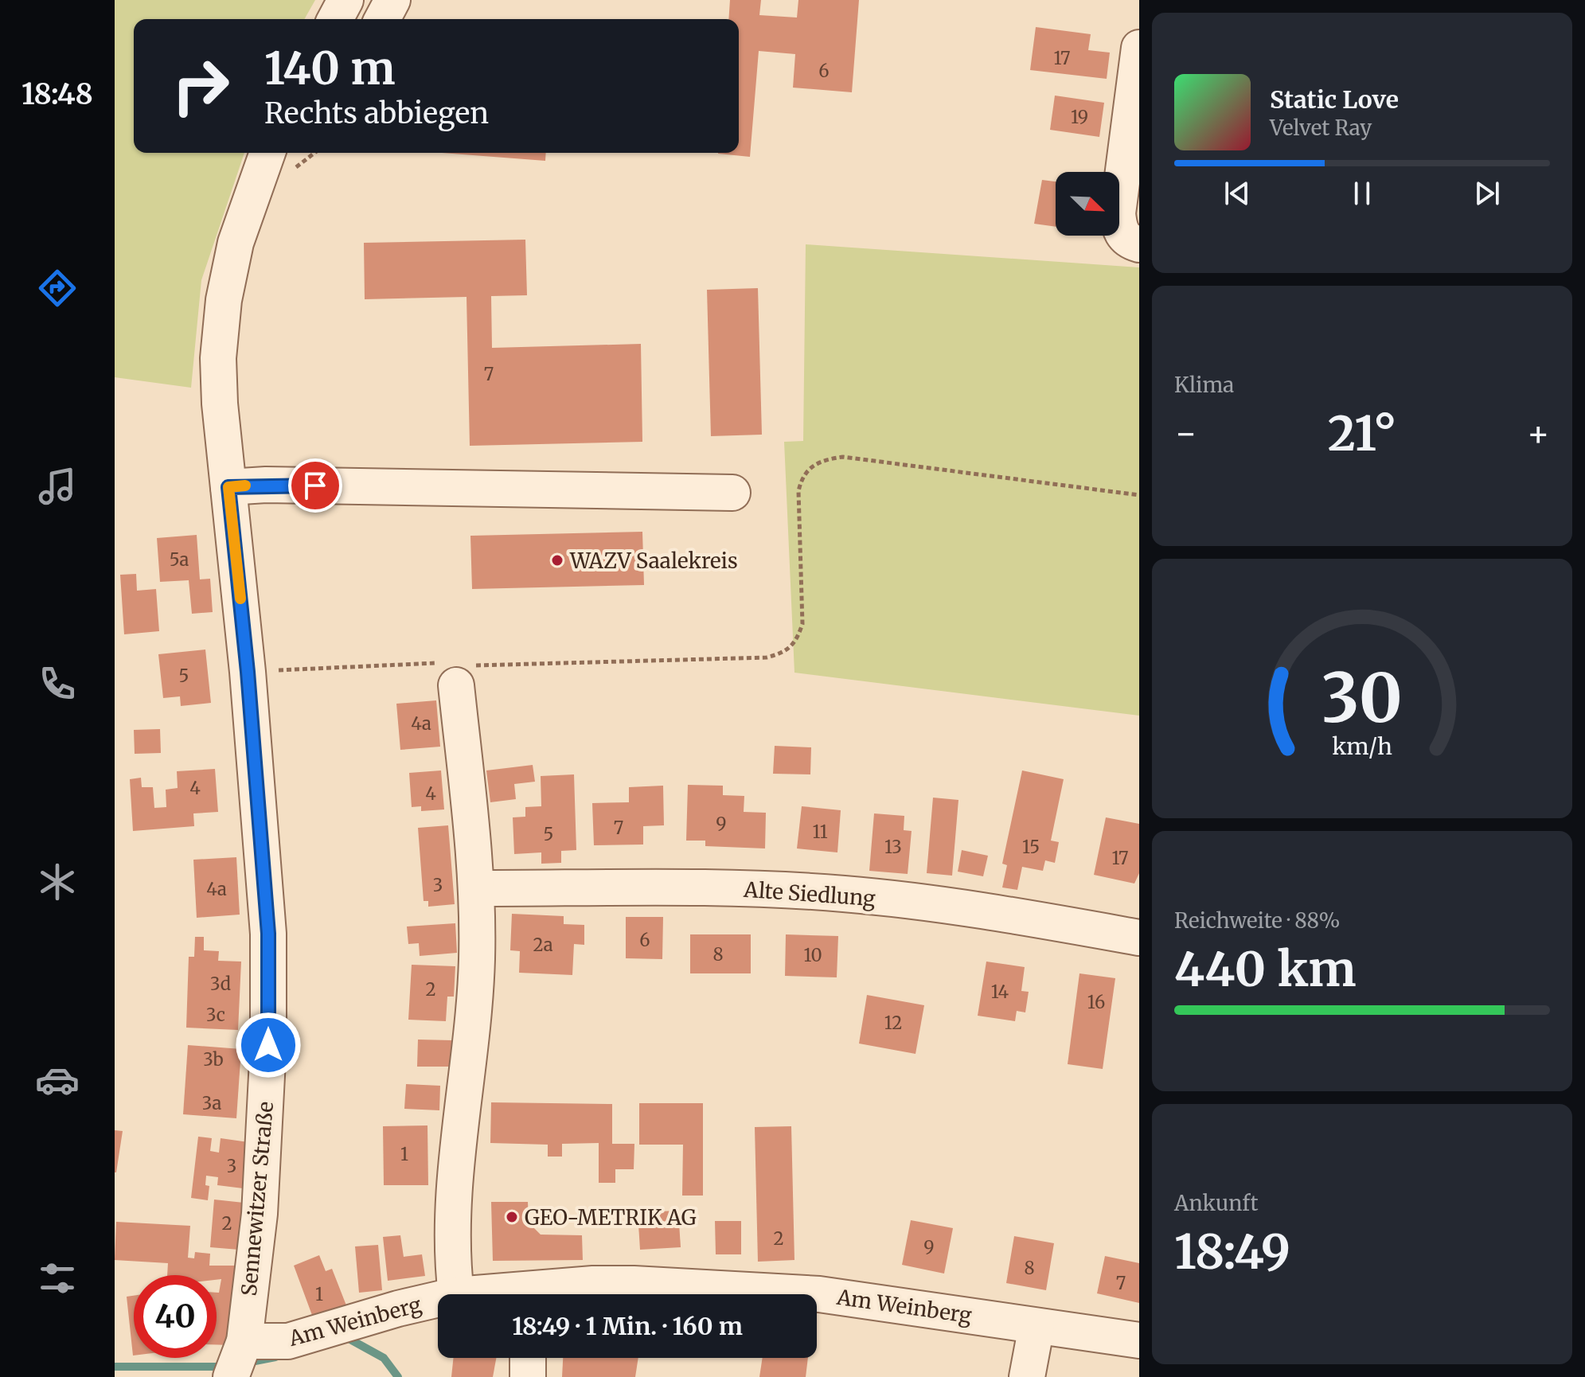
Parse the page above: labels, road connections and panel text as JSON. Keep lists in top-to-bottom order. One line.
{"streets":{"street":["Alte Siedlung","Sennewitzer Straße","Am Weinberg"]},"crossings":[["Sennewitzer Straße","Am Weinberg"]],"places":["WAZV Saalekreis","GEO-METRIK AG"],"house_numbers":["17","6","19","7","5a","5","4a","4","4","9","7","11","5","13","15","17","3","4a","6","2a","8","10","3d","2","14","16","3c","12","3b","3a","1","3","2","2","9","8","7","1"],"north":"bottom right","page":{"tabs":"18:48","turn":["140 m","Rechts abbiegen"],"song":["Static Love","Velvet Ray"],"tile":["Klima",["Reichweite · 88%","440 km"],["Ankunft","18:49"]],"heat":["−","21°","+"],"limit":"40","trip":"18:49 · 1 Min. · 160 m","gauge":["30","km/h"]}}
